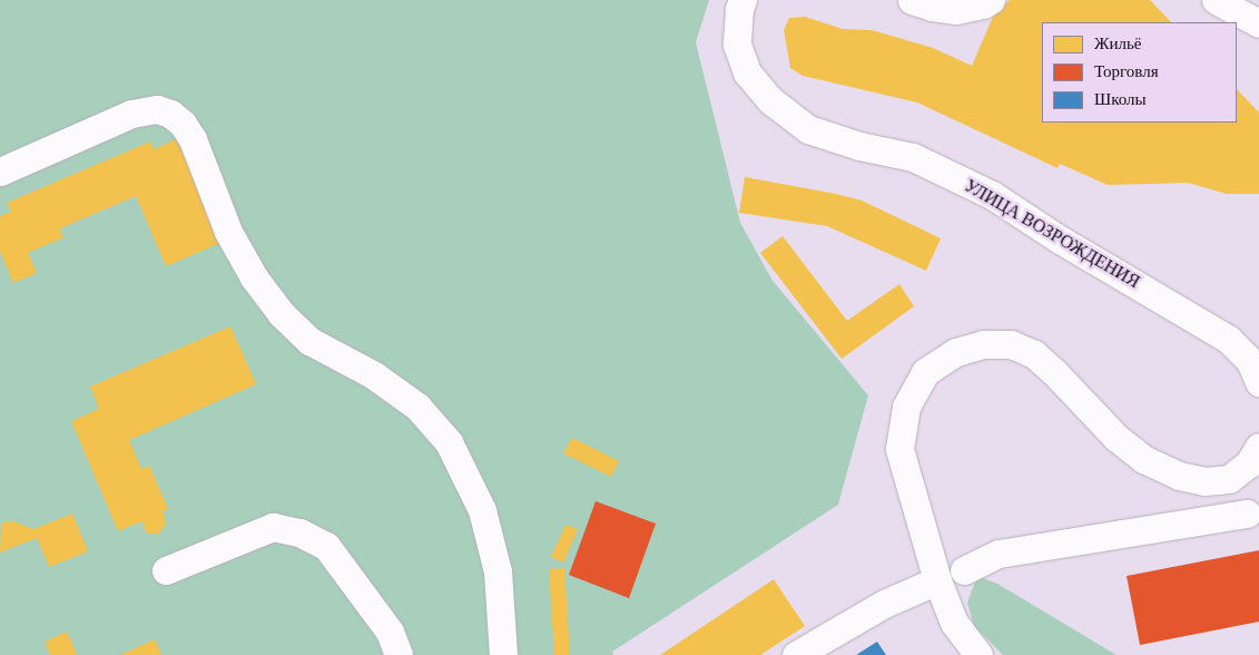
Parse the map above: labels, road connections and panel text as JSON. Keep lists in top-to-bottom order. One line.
{"streets":{"street":["УЛИЦА ВОЗРОЖДЕНИЯ"]},"legend":["Жильё","Торговля","Школы"]}
